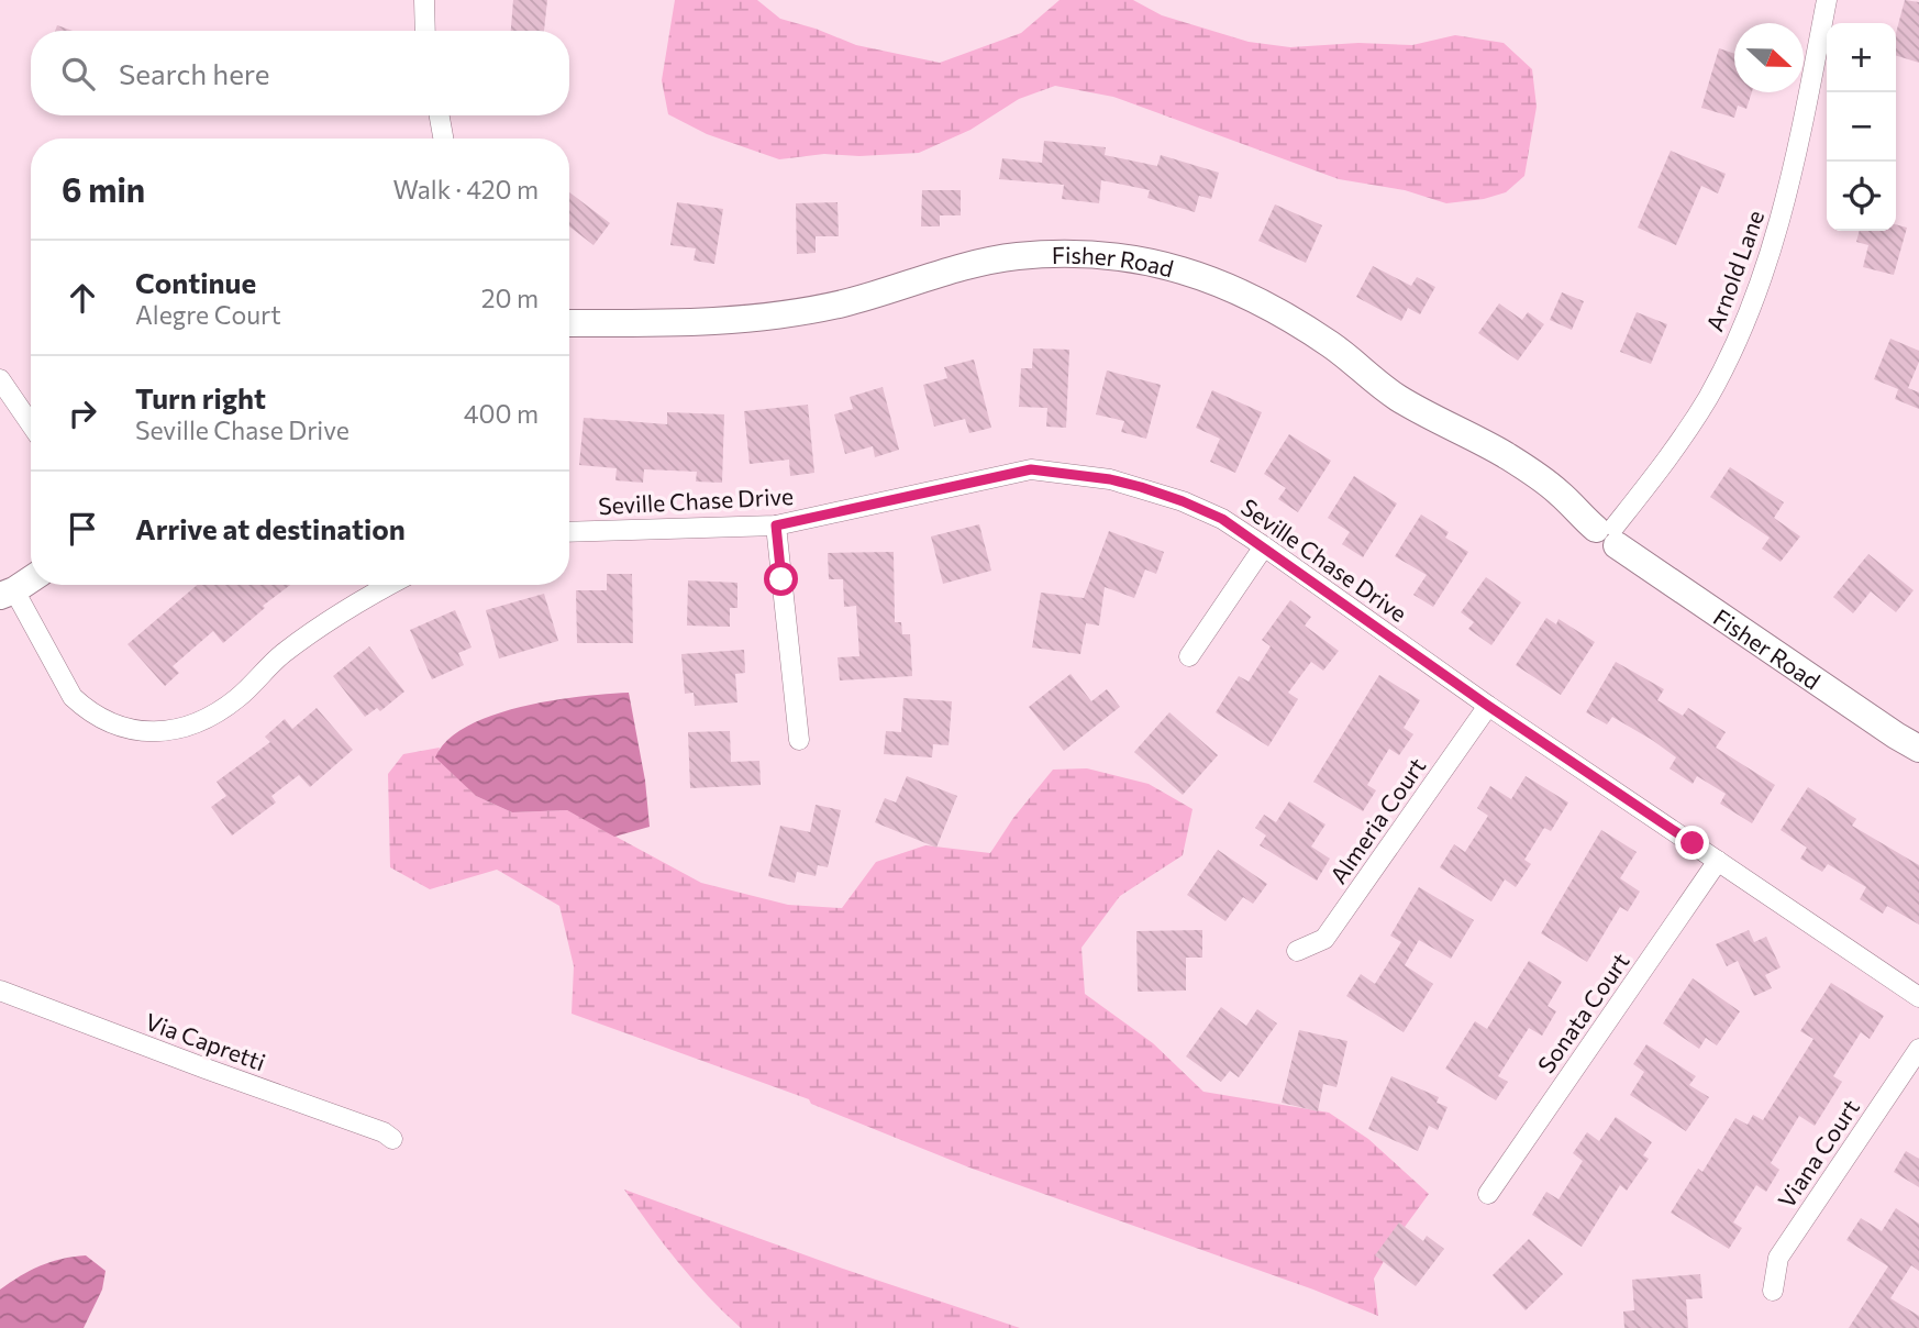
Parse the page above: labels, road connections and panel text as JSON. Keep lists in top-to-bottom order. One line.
{"streets":{"street":["Fisher Road","Arnold Lane","Seville Chase Drive","Almeria Court","Sonata Court","Via Capretti","Viana Court"]},"crossings":[["Fisher Road","Arnold Lane"],["Seville Chase Drive","Almeria Court"],["Seville Chase Drive","Sonata Court"]],"north":"right","page":{"map_buttons":["+","−"],"search":"Search here","heading":["6 min","Walk · 420 m"],"list":[["Continue","Alegre Court","20 m"],["Turn right","Seville Chase Drive","400 m"],"Arrive at destination"]}}
